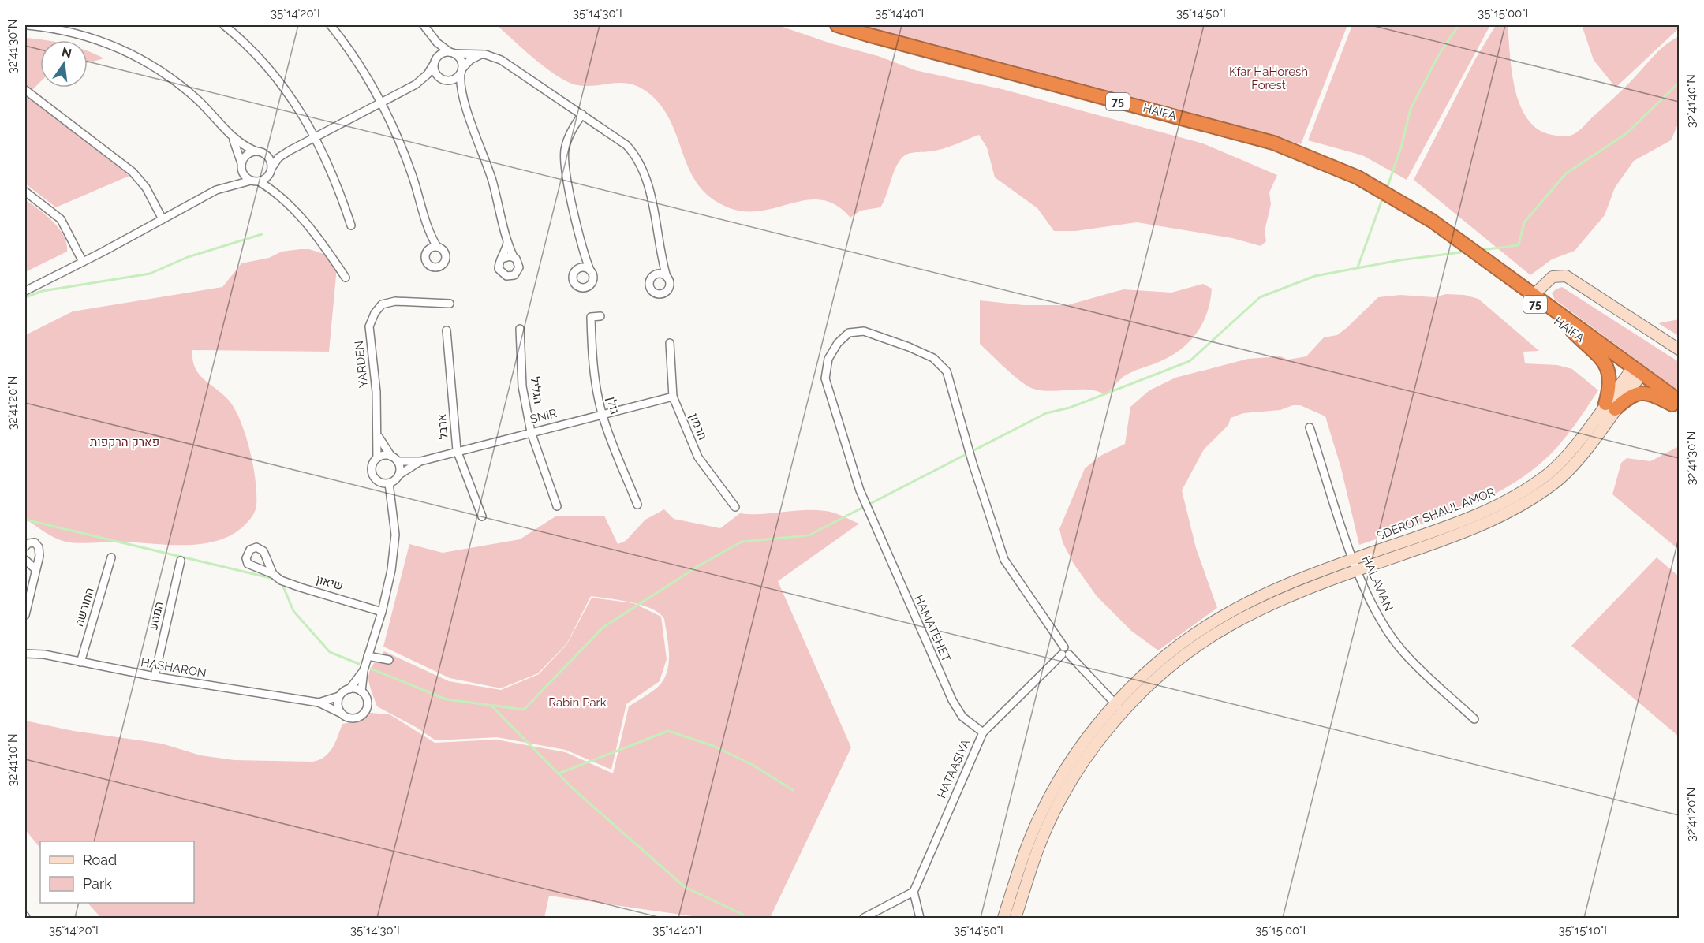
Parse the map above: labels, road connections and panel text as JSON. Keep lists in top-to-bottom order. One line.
{"streets":{"highway":["75","HAIFA"],"street":["YARDEN","הגליל","גולן","SNIR","ארבל","חרמון","SDEROT SHAUL AMOR","שיאון","HALAVIAN","החורשה","המטע","HAMATEHET","HASHARON","HATAASIYA"]},"crossings":[["HAIFA","SDEROT SHAUL AMOR"],["YARDEN","SNIR"],["הגליל","SNIR"],["גולן","SNIR"],["SNIR","ארבל"],["SNIR","חרמון"],["SDEROT SHAUL AMOR","HALAVIAN"],["SDEROT SHAUL AMOR","HAMATEHET"],["החורשה","HASHARON"],["המטע","HASHARON"],["HAMATEHET","HATAASIYA"]],"parks":["Kfar HaHoresh Forest","פארק הרקפות","Rabin Park"],"legend":["Road","Park"],"north":"top","coordinates":["35°14'20\"E","35°14'30\"E","35°14'40\"E","35°14'50\"E","35°15'00\"E","32°41'30\"N","32°41'40\"N","32°41'20\"N","32°41'10\"N","35°15'10\"E"]}
